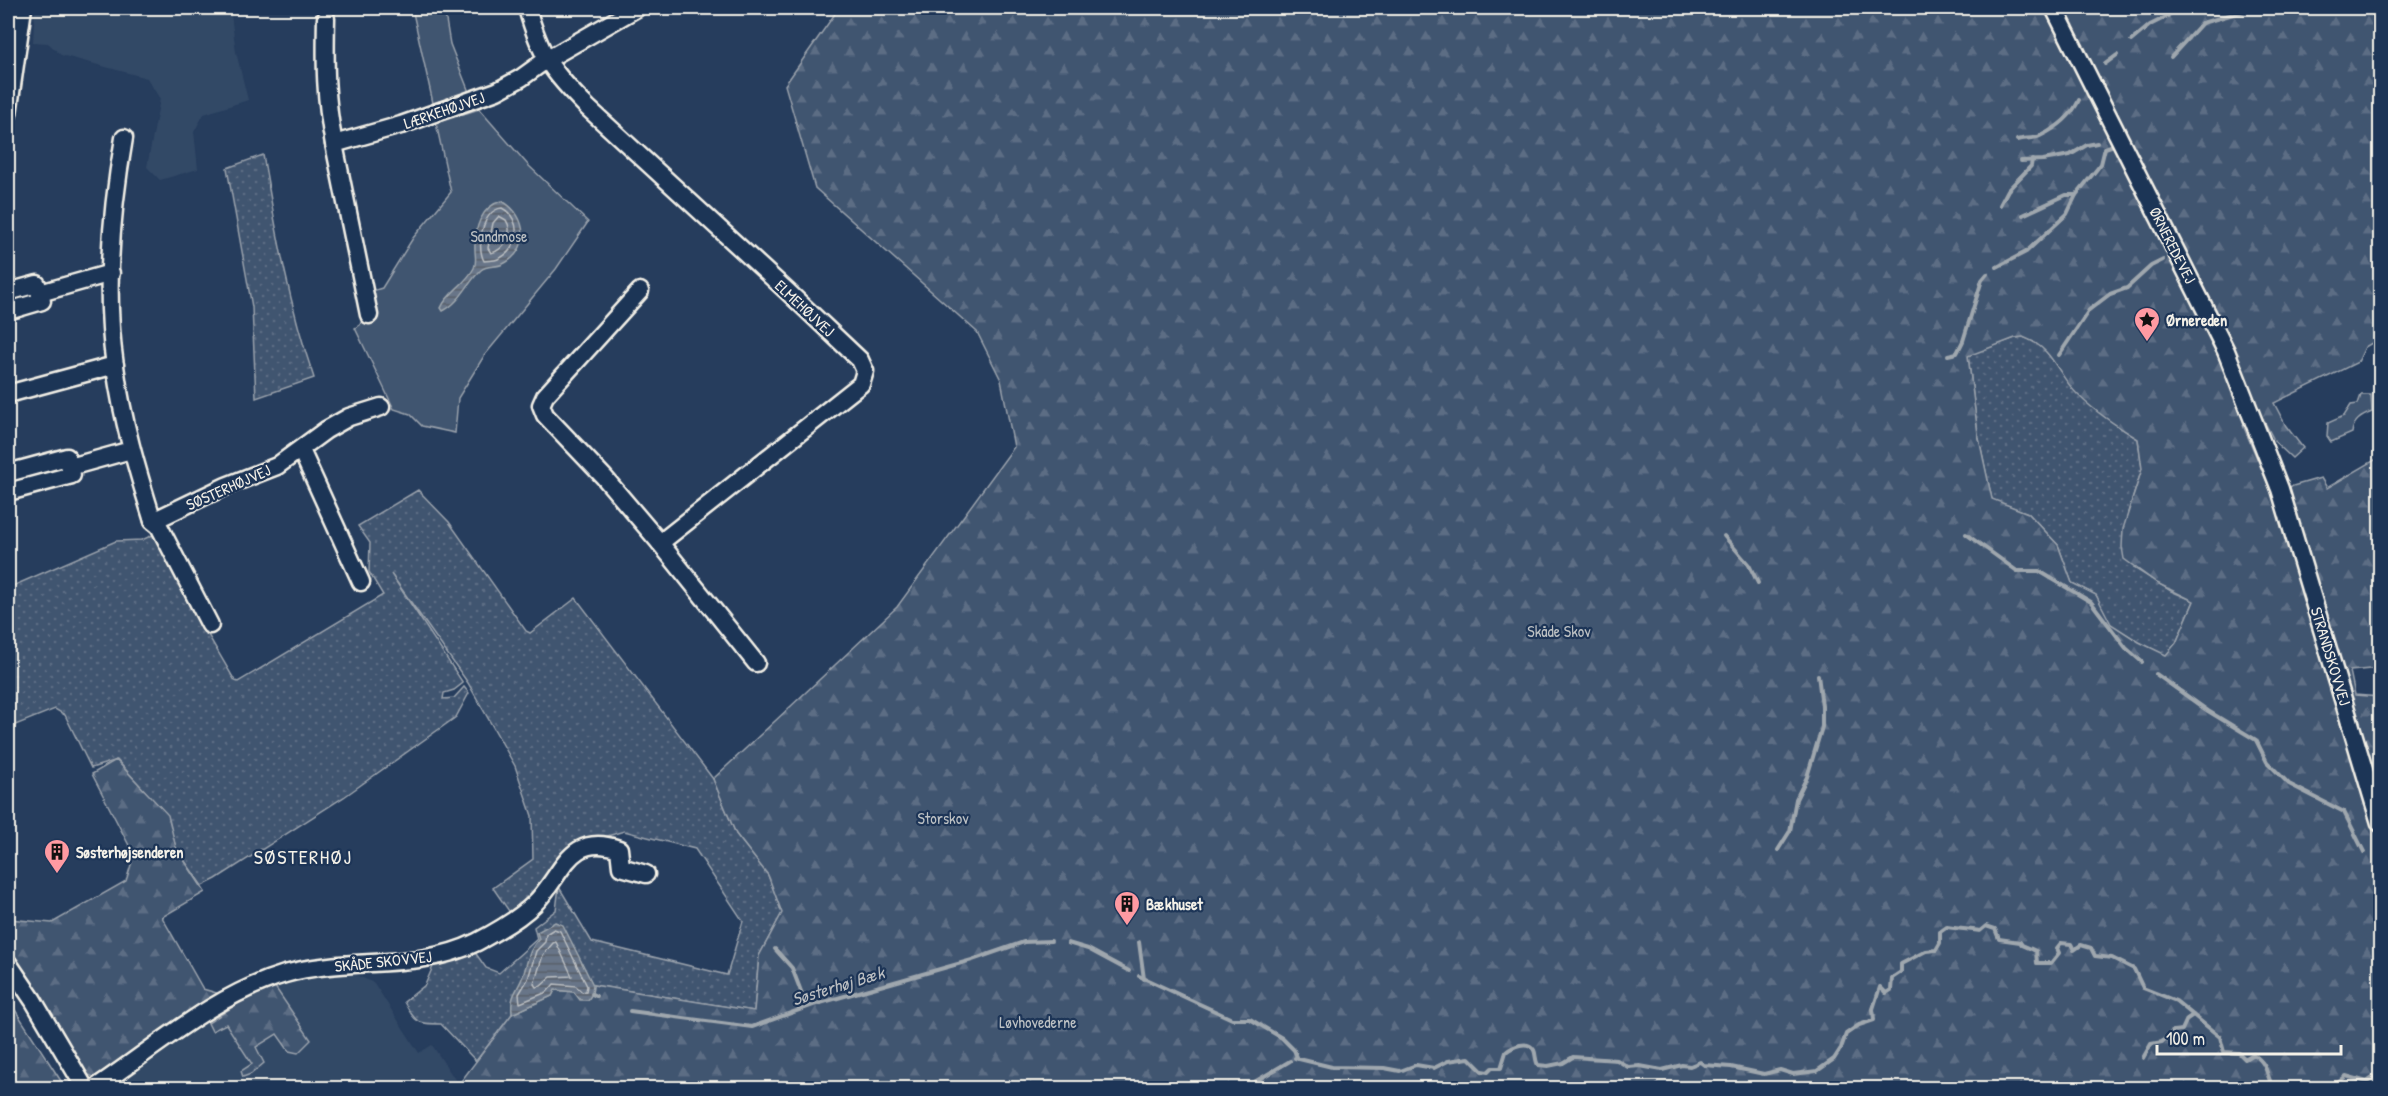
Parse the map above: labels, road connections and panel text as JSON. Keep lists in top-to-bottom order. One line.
{"streets":{"street":["LÆRKEHØJVEJ","ØRNEREDEVEJ","ELMEHØJVEJ","SØSTERHØJVEJ","STRANDSKOVVEJ","SKÅDE SKOVVEJ"]},"crossings":[["LÆRKEHØJVEJ","ELMEHØJVEJ"],["ØRNEREDEVEJ","STRANDSKOVVEJ"]],"districts":["SØSTERHØJ"],"water":["Søsterhøj Bæk"],"parks":["Sandmose","Skåde Skov","Storskov","Løvhovederne"],"places":{"place":["Ørnereden"],"building":["Søsterhøjsenderen","Bækhuset"]},"scale_bar":"100 m"}
